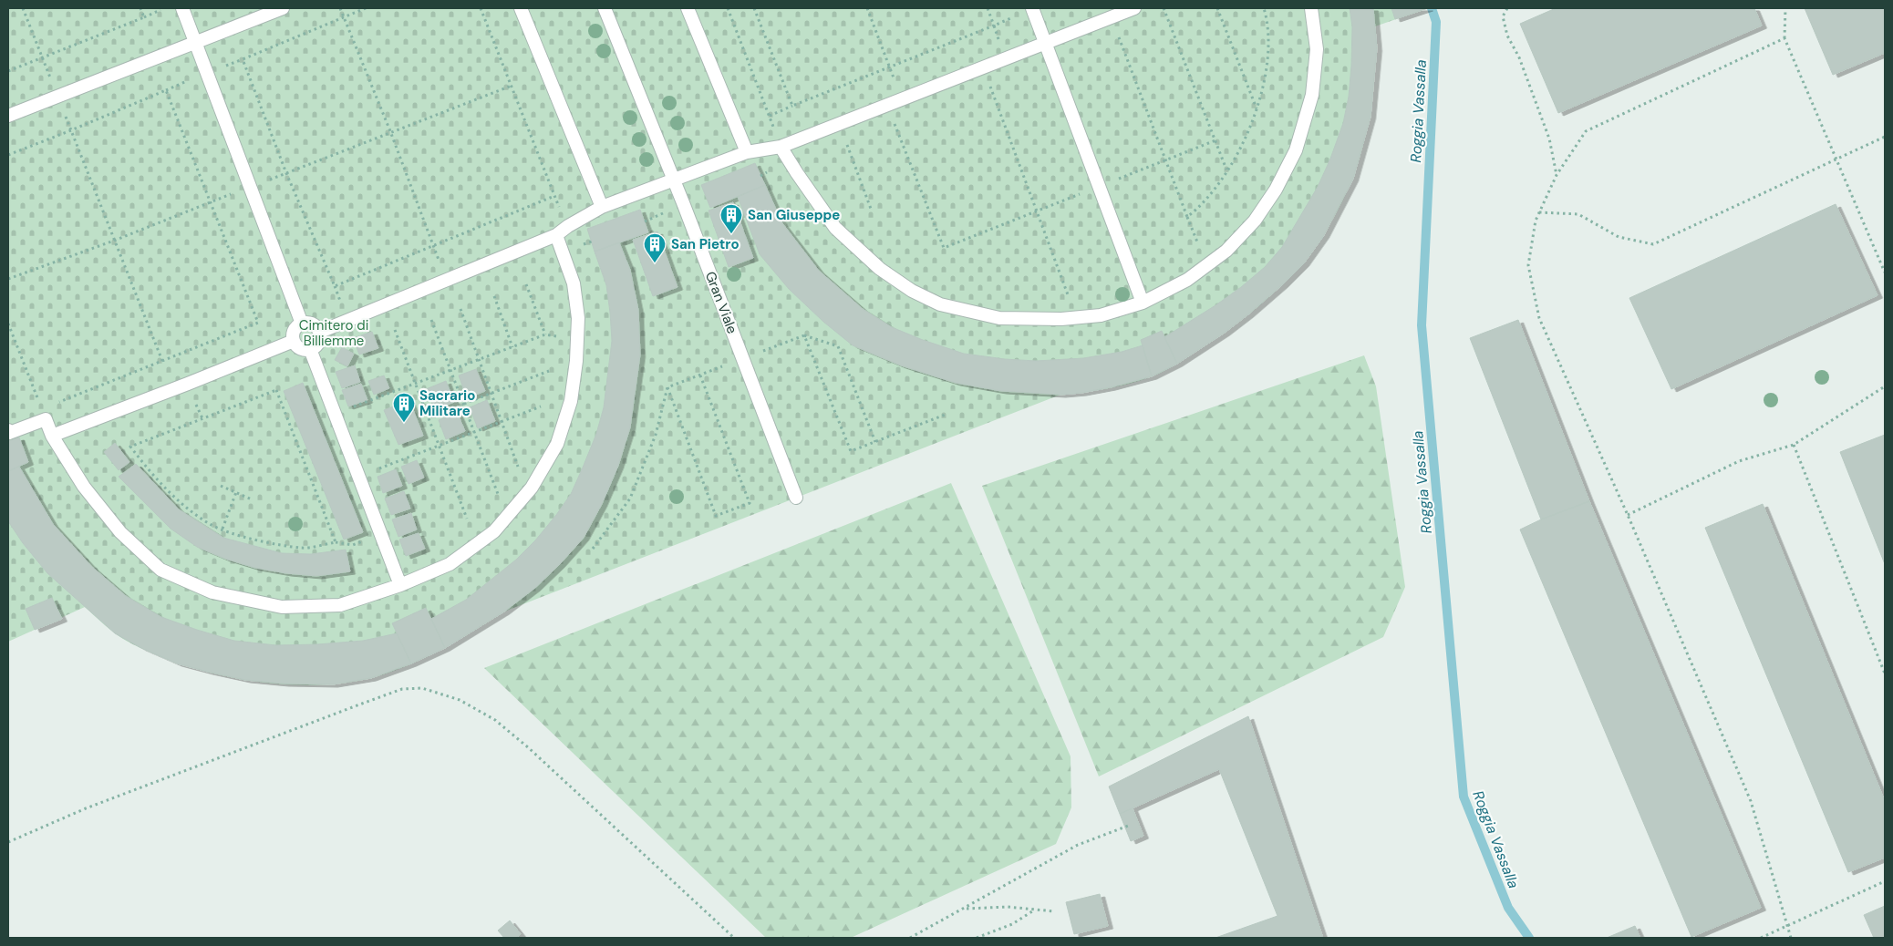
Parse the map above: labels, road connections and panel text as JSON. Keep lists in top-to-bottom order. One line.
{"streets":{"lane":["Gran Viale"]},"water":["Roggia Vassalla"],"parks":["Cimitero di Billiemme"],"places":{"building":["San Giuseppe","San Pietro","Sacrario Militare"]}}
